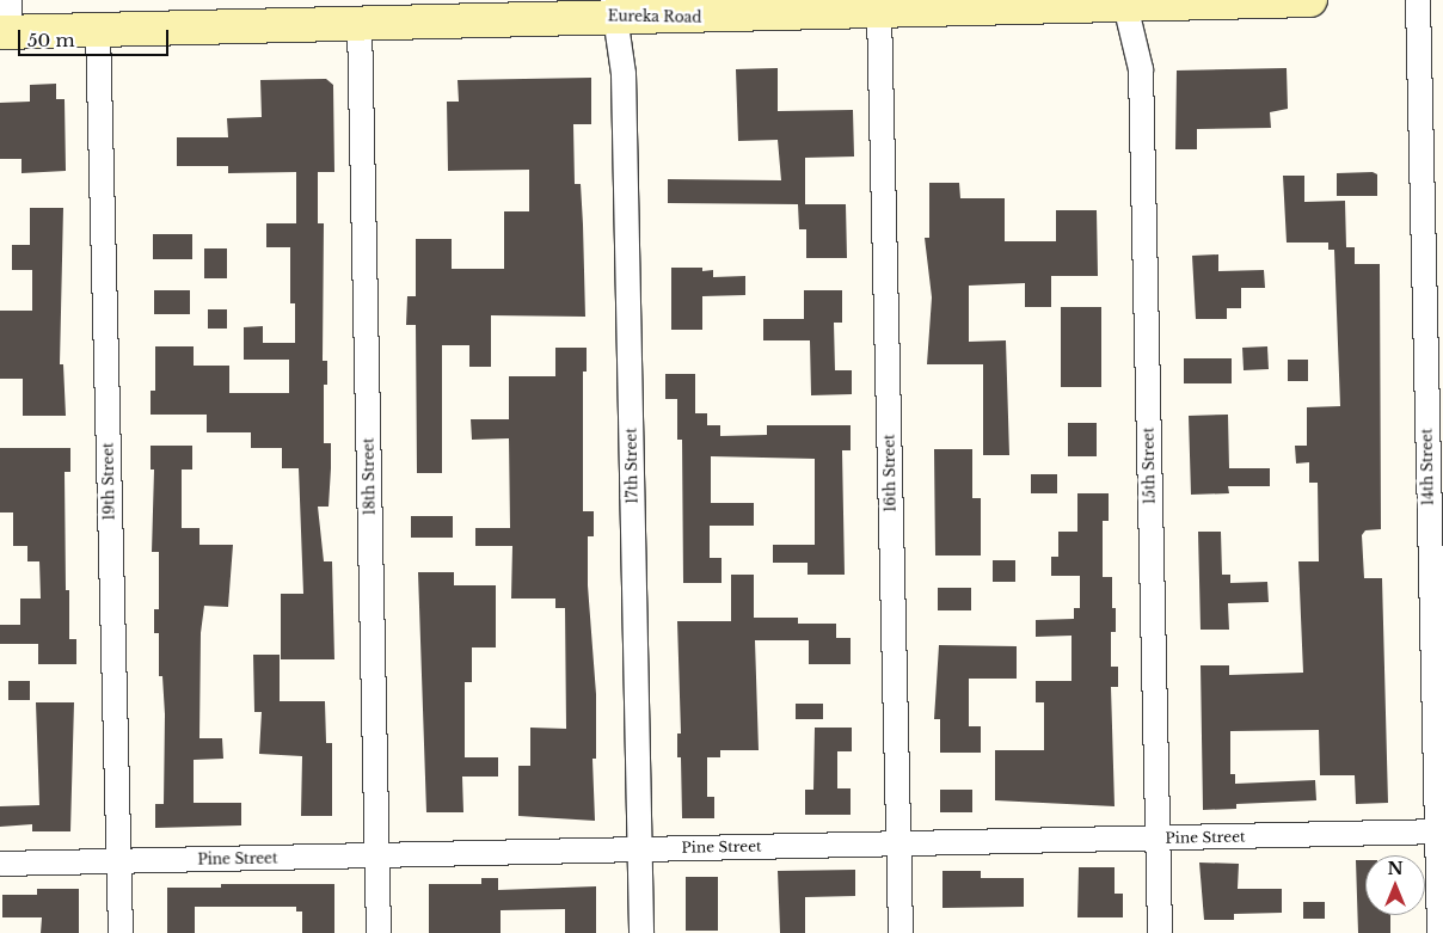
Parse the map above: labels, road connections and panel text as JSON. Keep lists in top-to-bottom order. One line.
{"streets":{"main road":["Eureka Road"],"street":["17th Street","15th Street","14th Street","16th Street","18th Street","19th Street","Pine Street"]},"crossings":[["Eureka Road","17th Street"],["Eureka Road","15th Street"],["Eureka Road","16th Street"],["Eureka Road","18th Street"],["Eureka Road","19th Street"],["17th Street","Pine Street"],["15th Street","Pine Street"],["14th Street","Pine Street"],["16th Street","Pine Street"],["18th Street","Pine Street"],["19th Street","Pine Street"]],"scale_bar":"50 m","north":"top"}
